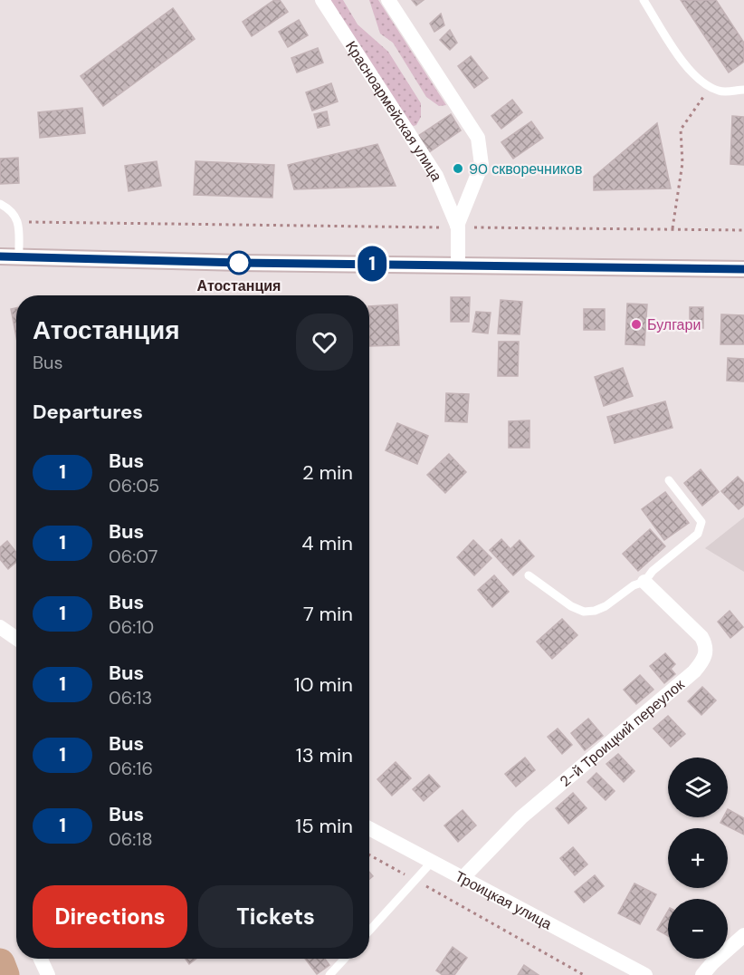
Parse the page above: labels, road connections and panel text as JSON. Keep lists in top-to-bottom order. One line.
{"streets":{"street":["Красноармейская улица","2-й Троицкий переулок","Троицкая улица"]},"crossings":[["2-й Троицкий переулок","Троицкая улица"]],"places":["90 скворечников","Атостанция","Булгари"],"lines":["bus line 1"],"page":{"on_map":"1","heading":[["Атостанция","Bus"],"Departures"],"list":[{"mark":"1","name":"Bus","note":"06:05","value":"2 min"},{"mark":"1","name":"Bus","note":"06:07","value":"4 min"},{"mark":"1","name":"Bus","note":"06:10","value":"7 min"},{"mark":"1","name":"Bus","note":"06:13","value":"10 min"},{"mark":"1","name":"Bus","note":"06:16","value":"13 min"},{"mark":"1","name":"Bus","note":"06:18","value":"15 min"}],"map_buttons":["+","−"],"buttons":["Directions","Tickets"]}}
